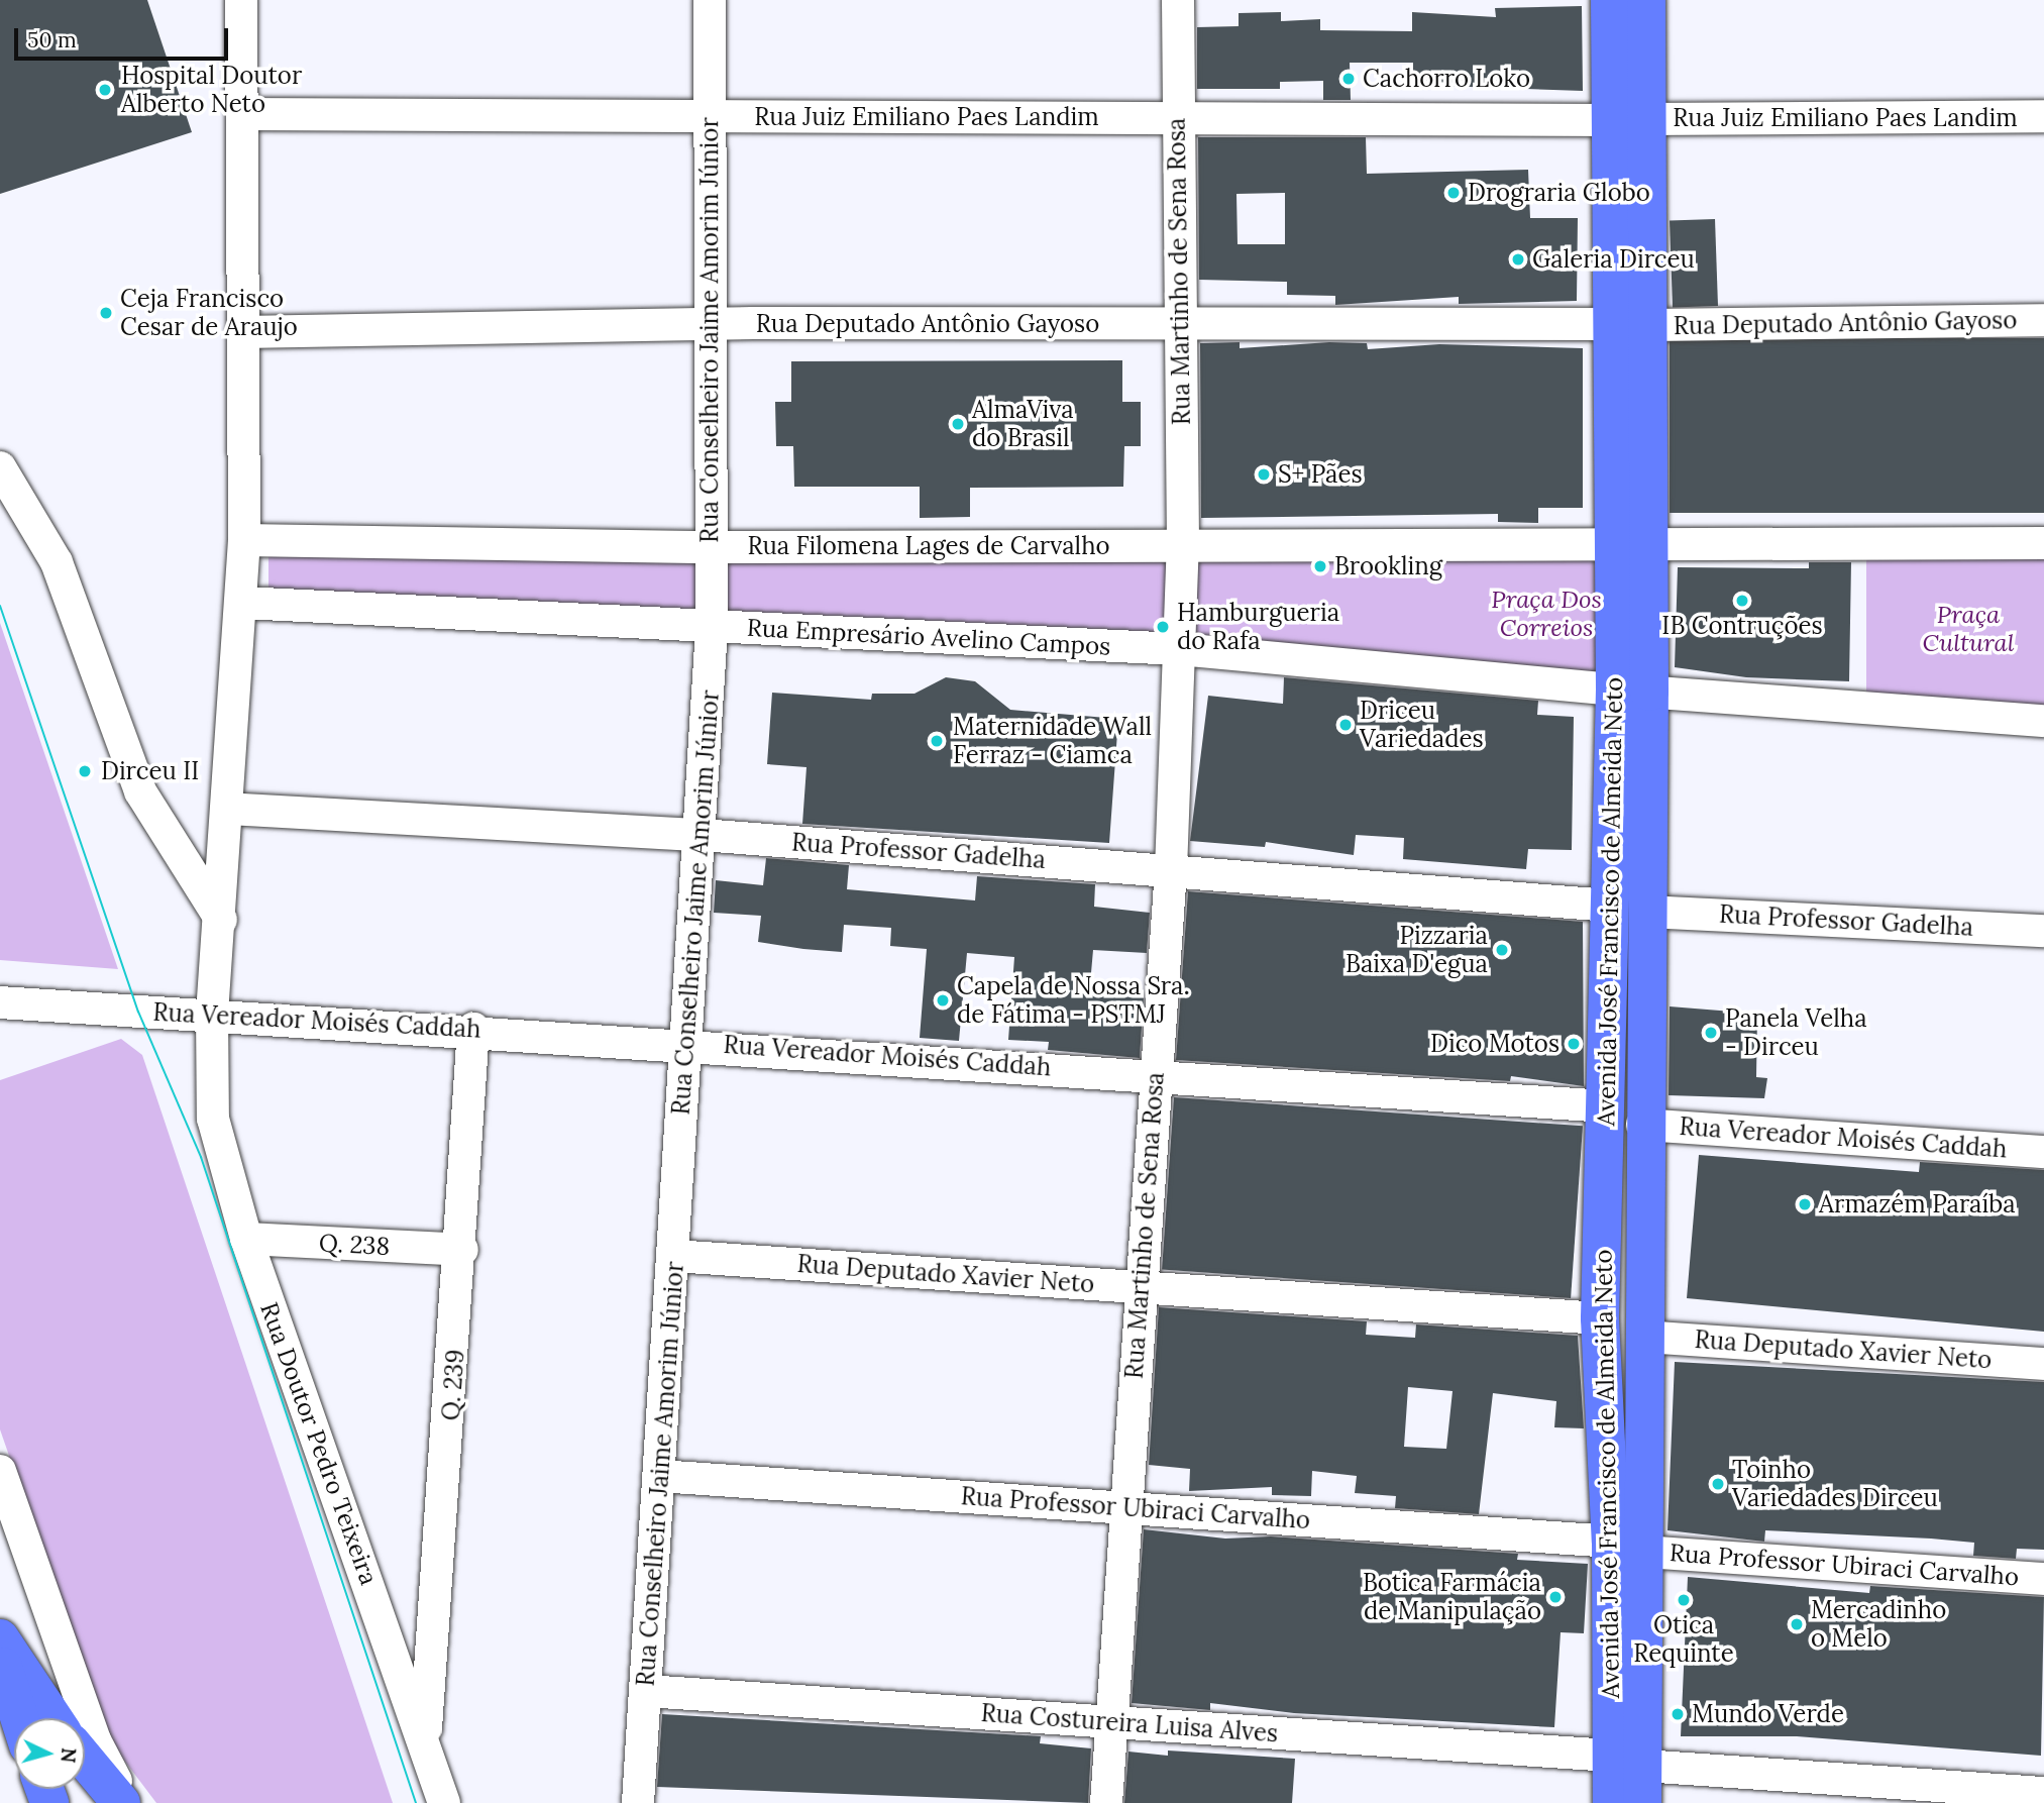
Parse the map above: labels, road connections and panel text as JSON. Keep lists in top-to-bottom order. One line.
{"streets":{"main road":["Avenida José Francisco de Almeida Neto"],"street":["Rua Juiz Emiliano Paes Landim","Rua Martinho de Sena Rosa","Rua Deputado Antônio Gayoso","Rua Conselheiro Jaime Amorim Júnior","Rua Filomena Lages de Carvalho","Rua Empresário Avelino Campos","Rua Professor Gadelha","Rua Vereador Moisés Caddah","Q. 238","Rua Deputado Xavier Neto","Q. 239","Rua Doutor Pedro Teixeira","Rua Professor Ubiraci Carvalho","Rua Costureira Luisa Alves"]},"crossings":[["Rua Juiz Emiliano Paes Landim","Rua Martinho de Sena Rosa"],["Rua Juiz Emiliano Paes Landim","Rua Conselheiro Jaime Amorim Júnior"],["Rua Juiz Emiliano Paes Landim","Avenida José Francisco de Almeida Neto"],["Rua Juiz Emiliano Paes Landim","Rua Doutor Pedro Teixeira"],["Rua Martinho de Sena Rosa","Rua Deputado Antônio Gayoso"],["Rua Martinho de Sena Rosa","Rua Filomena Lages de Carvalho"],["Rua Martinho de Sena Rosa","Rua Empresário Avelino Campos"],["Rua Martinho de Sena Rosa","Rua Professor Gadelha"],["Rua Martinho de Sena Rosa","Rua Vereador Moisés Caddah"],["Rua Martinho de Sena Rosa","Rua Deputado Xavier Neto"],["Rua Martinho de Sena Rosa","Rua Professor Ubiraci Carvalho"],["Rua Martinho de Sena Rosa","Rua Costureira Luisa Alves"],["Rua Deputado Antônio Gayoso","Rua Conselheiro Jaime Amorim Júnior"],["Rua Deputado Antônio Gayoso","Avenida José Francisco de Almeida Neto"],["Rua Deputado Antônio Gayoso","Rua Doutor Pedro Teixeira"],["Rua Conselheiro Jaime Amorim Júnior","Rua Filomena Lages de Carvalho"],["Rua Conselheiro Jaime Amorim Júnior","Rua Empresário Avelino Campos"],["Rua Conselheiro Jaime Amorim Júnior","Rua Professor Gadelha"],["Rua Conselheiro Jaime Amorim Júnior","Rua Vereador Moisés Caddah"],["Rua Conselheiro Jaime Amorim Júnior","Rua Deputado Xavier Neto"],["Rua Conselheiro Jaime Amorim Júnior","Rua Professor Ubiraci Carvalho"],["Rua Conselheiro Jaime Amorim Júnior","Rua Costureira Luisa Alves"],["Rua Filomena Lages de Carvalho","Avenida José Francisco de Almeida Neto"],["Rua Filomena Lages de Carvalho","Rua Doutor Pedro Teixeira"],["Rua Empresário Avelino Campos","Avenida José Francisco de Almeida Neto"],["Rua Empresário Avelino Campos","Rua Doutor Pedro Teixeira"],["Rua Professor Gadelha","Avenida José Francisco de Almeida Neto"],["Rua Professor Gadelha","Rua Doutor Pedro Teixeira"],["Avenida José Francisco de Almeida Neto","Rua Vereador Moisés Caddah"],["Avenida José Francisco de Almeida Neto","Rua Deputado Xavier Neto"],["Avenida José Francisco de Almeida Neto","Rua Professor Ubiraci Carvalho"],["Avenida José Francisco de Almeida Neto","Rua Costureira Luisa Alves"],["Rua Vereador Moisés Caddah","Q. 239"],["Rua Vereador Moisés Caddah","Rua Doutor Pedro Teixeira"],["Q. 238","Q. 239"],["Q. 238","Rua Doutor Pedro Teixeira"],["Q. 239","Rua Doutor Pedro Teixeira"]],"parks":["Praça Dos Correios","Praça Cultural"],"places":["Cachorro Loko","Hospital Doutor Alberto Neto","Drograria Globo","Galeria Dirceu","Ceja Francisco Cesar de Araujo","AlmaViva do Brasil","S+ Pães","Brookling","IB Contruções","Hamburgueria do Rafa","Driceu Variedades","Maternidade Wall Ferraz - Ciamca","Dirceu II","Pizzaria Baixa D'egua","Capela de Nossa Sra. de Fátima - PSTMJ","Panela Velha - Dirceu","Dico Motos","Armazém Paraíba","Toinho Variedades Dirceu","Botica Farmácia de Manipulação","Otica Requinte","Mercadinho o Melo","Mundo Verde"],"scale_bar":"50 m","north":"right"}
